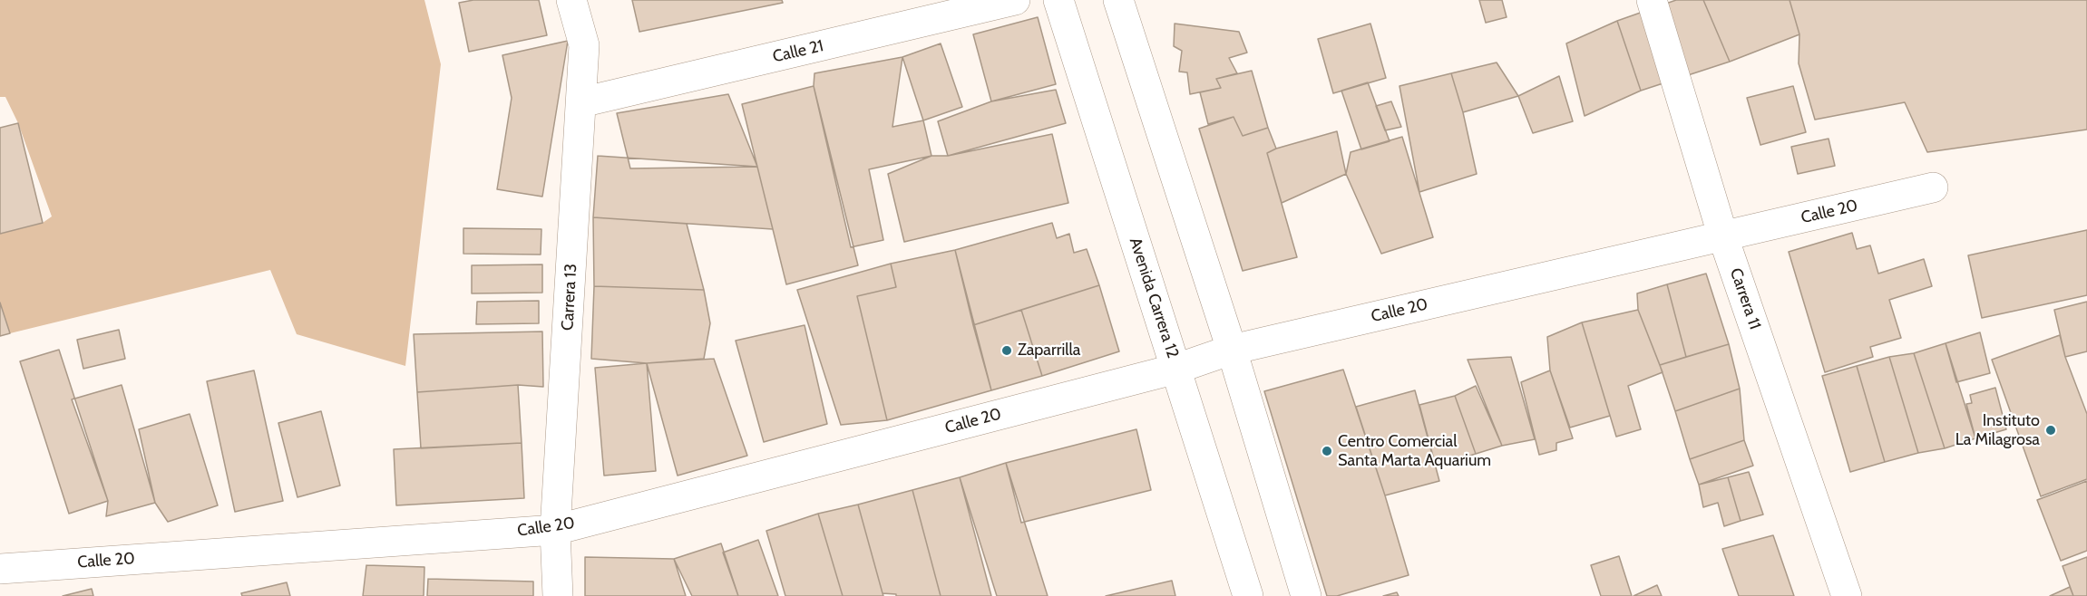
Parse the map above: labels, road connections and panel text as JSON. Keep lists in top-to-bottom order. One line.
{"streets":{"street":["Calle 21","Calle 20","Carrera 13","Avenida Carrera 12","Carrera 11"]},"crossings":[["Calle 21","Carrera 13"],["Calle 20","Carrera 13"],["Calle 20","Avenida Carrera 12"],["Calle 20","Carrera 11"]],"places":["Zaparrilla","Instituto La Milagrosa","Centro Comercial Santa Marta Aquarium"]}
